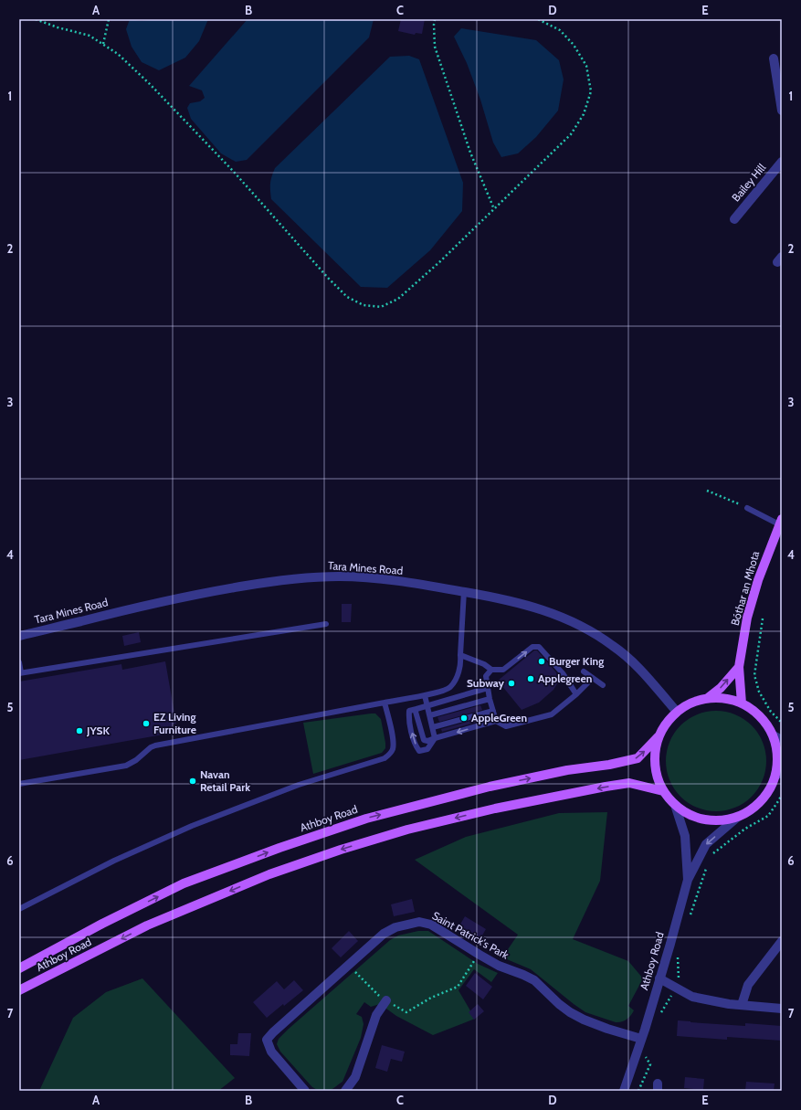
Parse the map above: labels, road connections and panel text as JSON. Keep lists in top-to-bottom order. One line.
{"streets":{"main road":["Bóthar an Mhota","Athboy Road"],"street":["Bailey Hill","Tara Mines Road","Saint Patrick's Park"]},"crossings":[["Tara Mines Road","Bóthar an Mhota"],["Tara Mines Road","Athboy Road"],["Bóthar an Mhota","Athboy Road"],["Athboy Road","Saint Patrick's Park"]],"places":["Burger King","Applegreen","Subway","AppleGreen","EZ Living Furniture","JYSK","Navan Retail Park"],"grid":{"columns":["A","B","C","D","E"],"rows":["1","2","3","4","5","6","7"]}}
